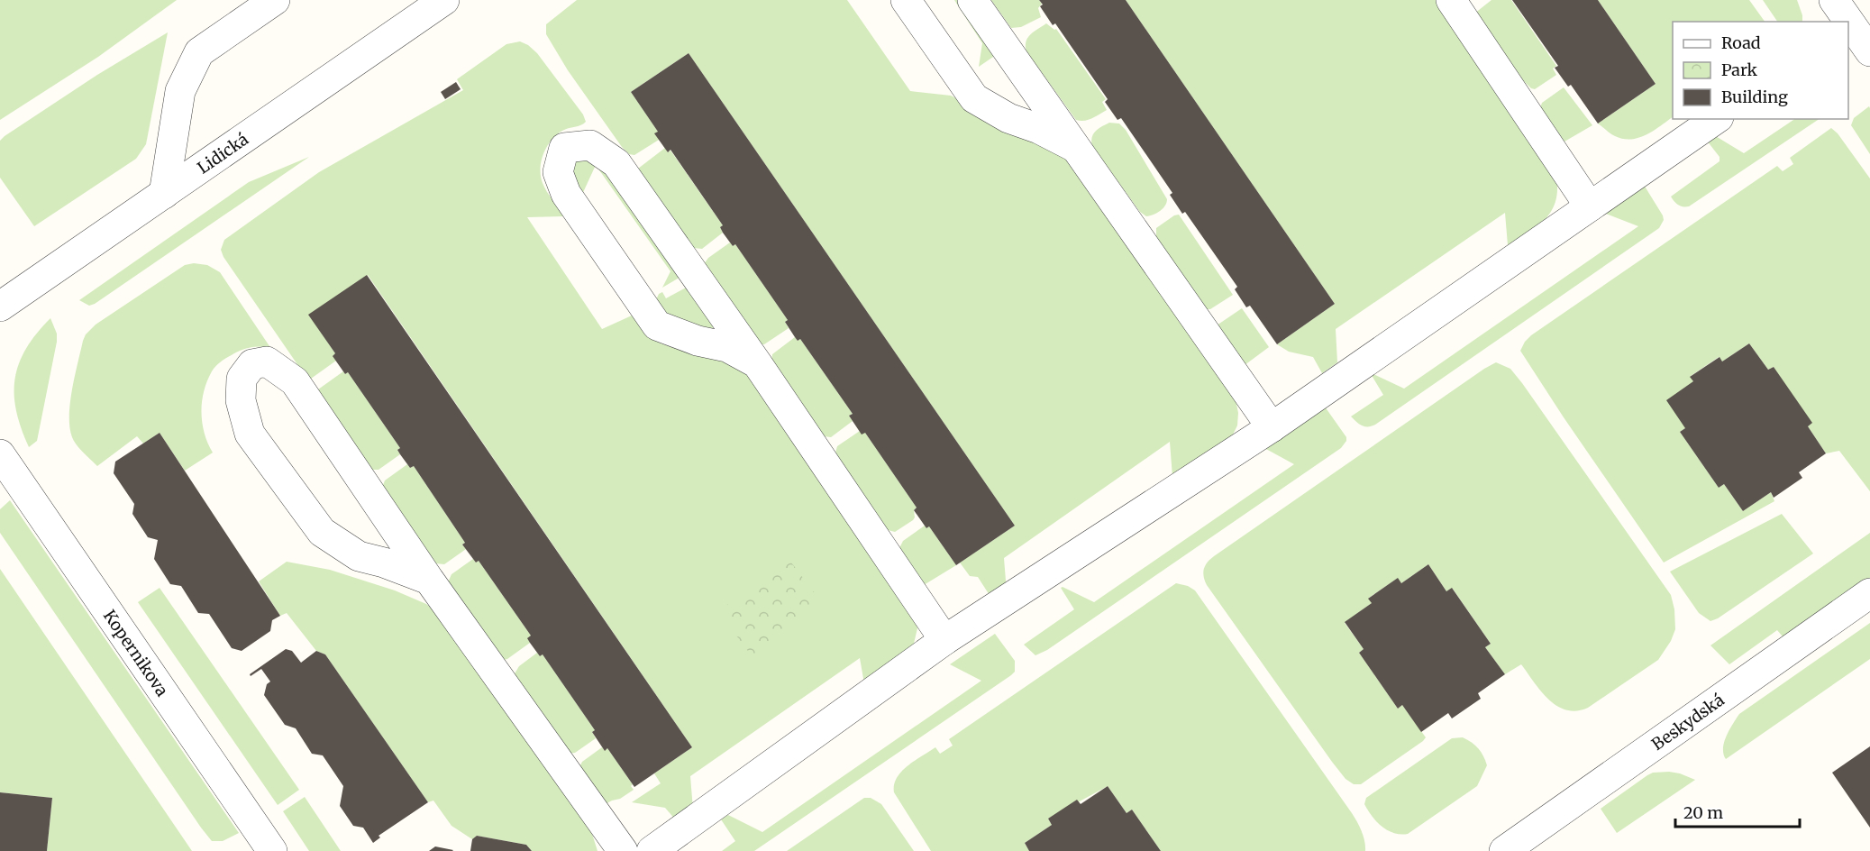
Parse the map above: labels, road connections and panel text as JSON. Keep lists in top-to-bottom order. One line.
{"streets":{"street":["Lidická","Kopernikova","Beskydská"]},"legend":["Road","Park","Building"],"scale_bar":"20 m"}
